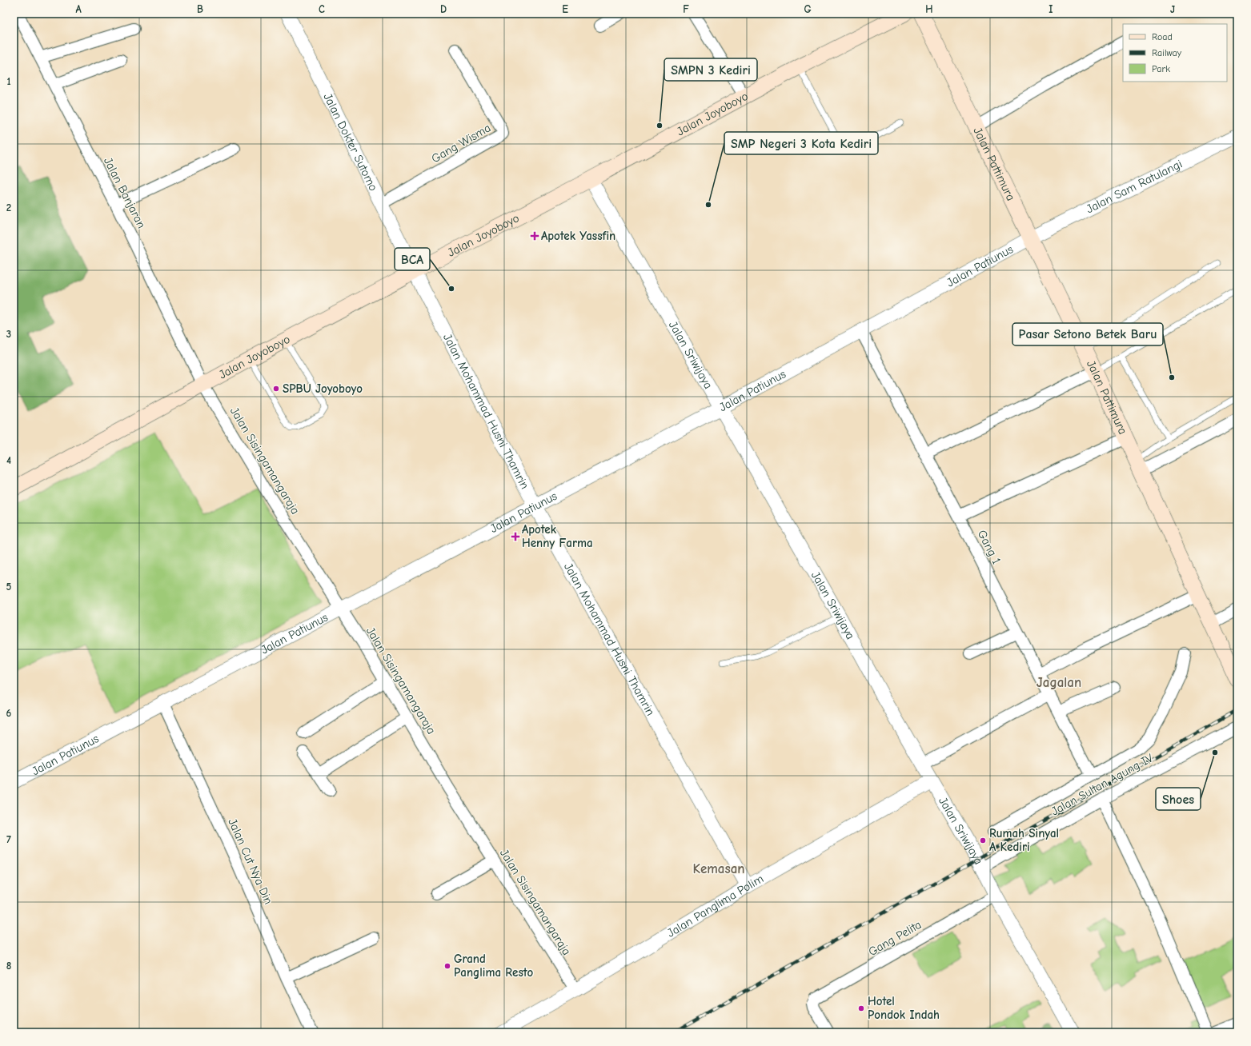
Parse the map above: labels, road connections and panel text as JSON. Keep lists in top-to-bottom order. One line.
{"streets":{"main road":["Jalan Joyoboyo","Jalan Pattimura"],"street":["Jalan Dokter Sutomo","Gang Wisma","Jalan Sam Ratulangi","Jalan Banjaran","Jalan Patiunus","Jalan Sriwijaya","Jalan Mohammad Husni Thamrin","Jalan Sisingamangaraja","Gang 1","Jalan Sultan Agung IV","Jalan Cut Nya Din","Jalan Panglima Polim","Gang Pelita"]},"crossings":[["Jalan Joyoboyo","Jalan Dokter Sutomo"],["Jalan Joyoboyo","Jalan Banjaran"],["Jalan Joyoboyo","Jalan Sriwijaya"],["Jalan Joyoboyo","Jalan Mohammad Husni Thamrin"],["Jalan Joyoboyo","Jalan Sisingamangaraja"],["Jalan Dokter Sutomo","Gang Wisma"],["Jalan Dokter Sutomo","Jalan Mohammad Husni Thamrin"],["Jalan Pattimura","Jalan Sam Ratulangi"],["Jalan Pattimura","Jalan Patiunus"],["Jalan Sam Ratulangi","Jalan Patiunus"],["Jalan Banjaran","Jalan Sisingamangaraja"],["Jalan Patiunus","Jalan Sriwijaya"],["Jalan Patiunus","Jalan Mohammad Husni Thamrin"],["Jalan Patiunus","Jalan Sisingamangaraja"],["Jalan Patiunus","Gang 1"],["Jalan Patiunus","Jalan Cut Nya Din"],["Jalan Sriwijaya","Jalan Sultan Agung IV"],["Jalan Sriwijaya","Jalan Panglima Polim"],["Jalan Sriwijaya","Gang Pelita"],["Jalan Mohammad Husni Thamrin","Jalan Panglima Polim"],["Jalan Sisingamangaraja","Jalan Panglima Polim"]],"districts":["Jagalan","Kemasan"],"places":{"other":["SMPN 3 Kediri","SMP Negeri 3 Kota Kediri","BCA","Pasar Setono Betek Baru","SPBU Joyoboyo","Shoes","Rumah Sinyal A Kediri","Grand Panglima Resto","Hotel Pondok Indah"],"health":["Apotek Yassfin","Apotek Henny Farma"]},"legend":["Road","Railway","Park"],"grid":{"columns":["A","B","C","D","E","F","G","H","I","J"],"rows":["1","2","3","4","5","6","7","8"]}}
